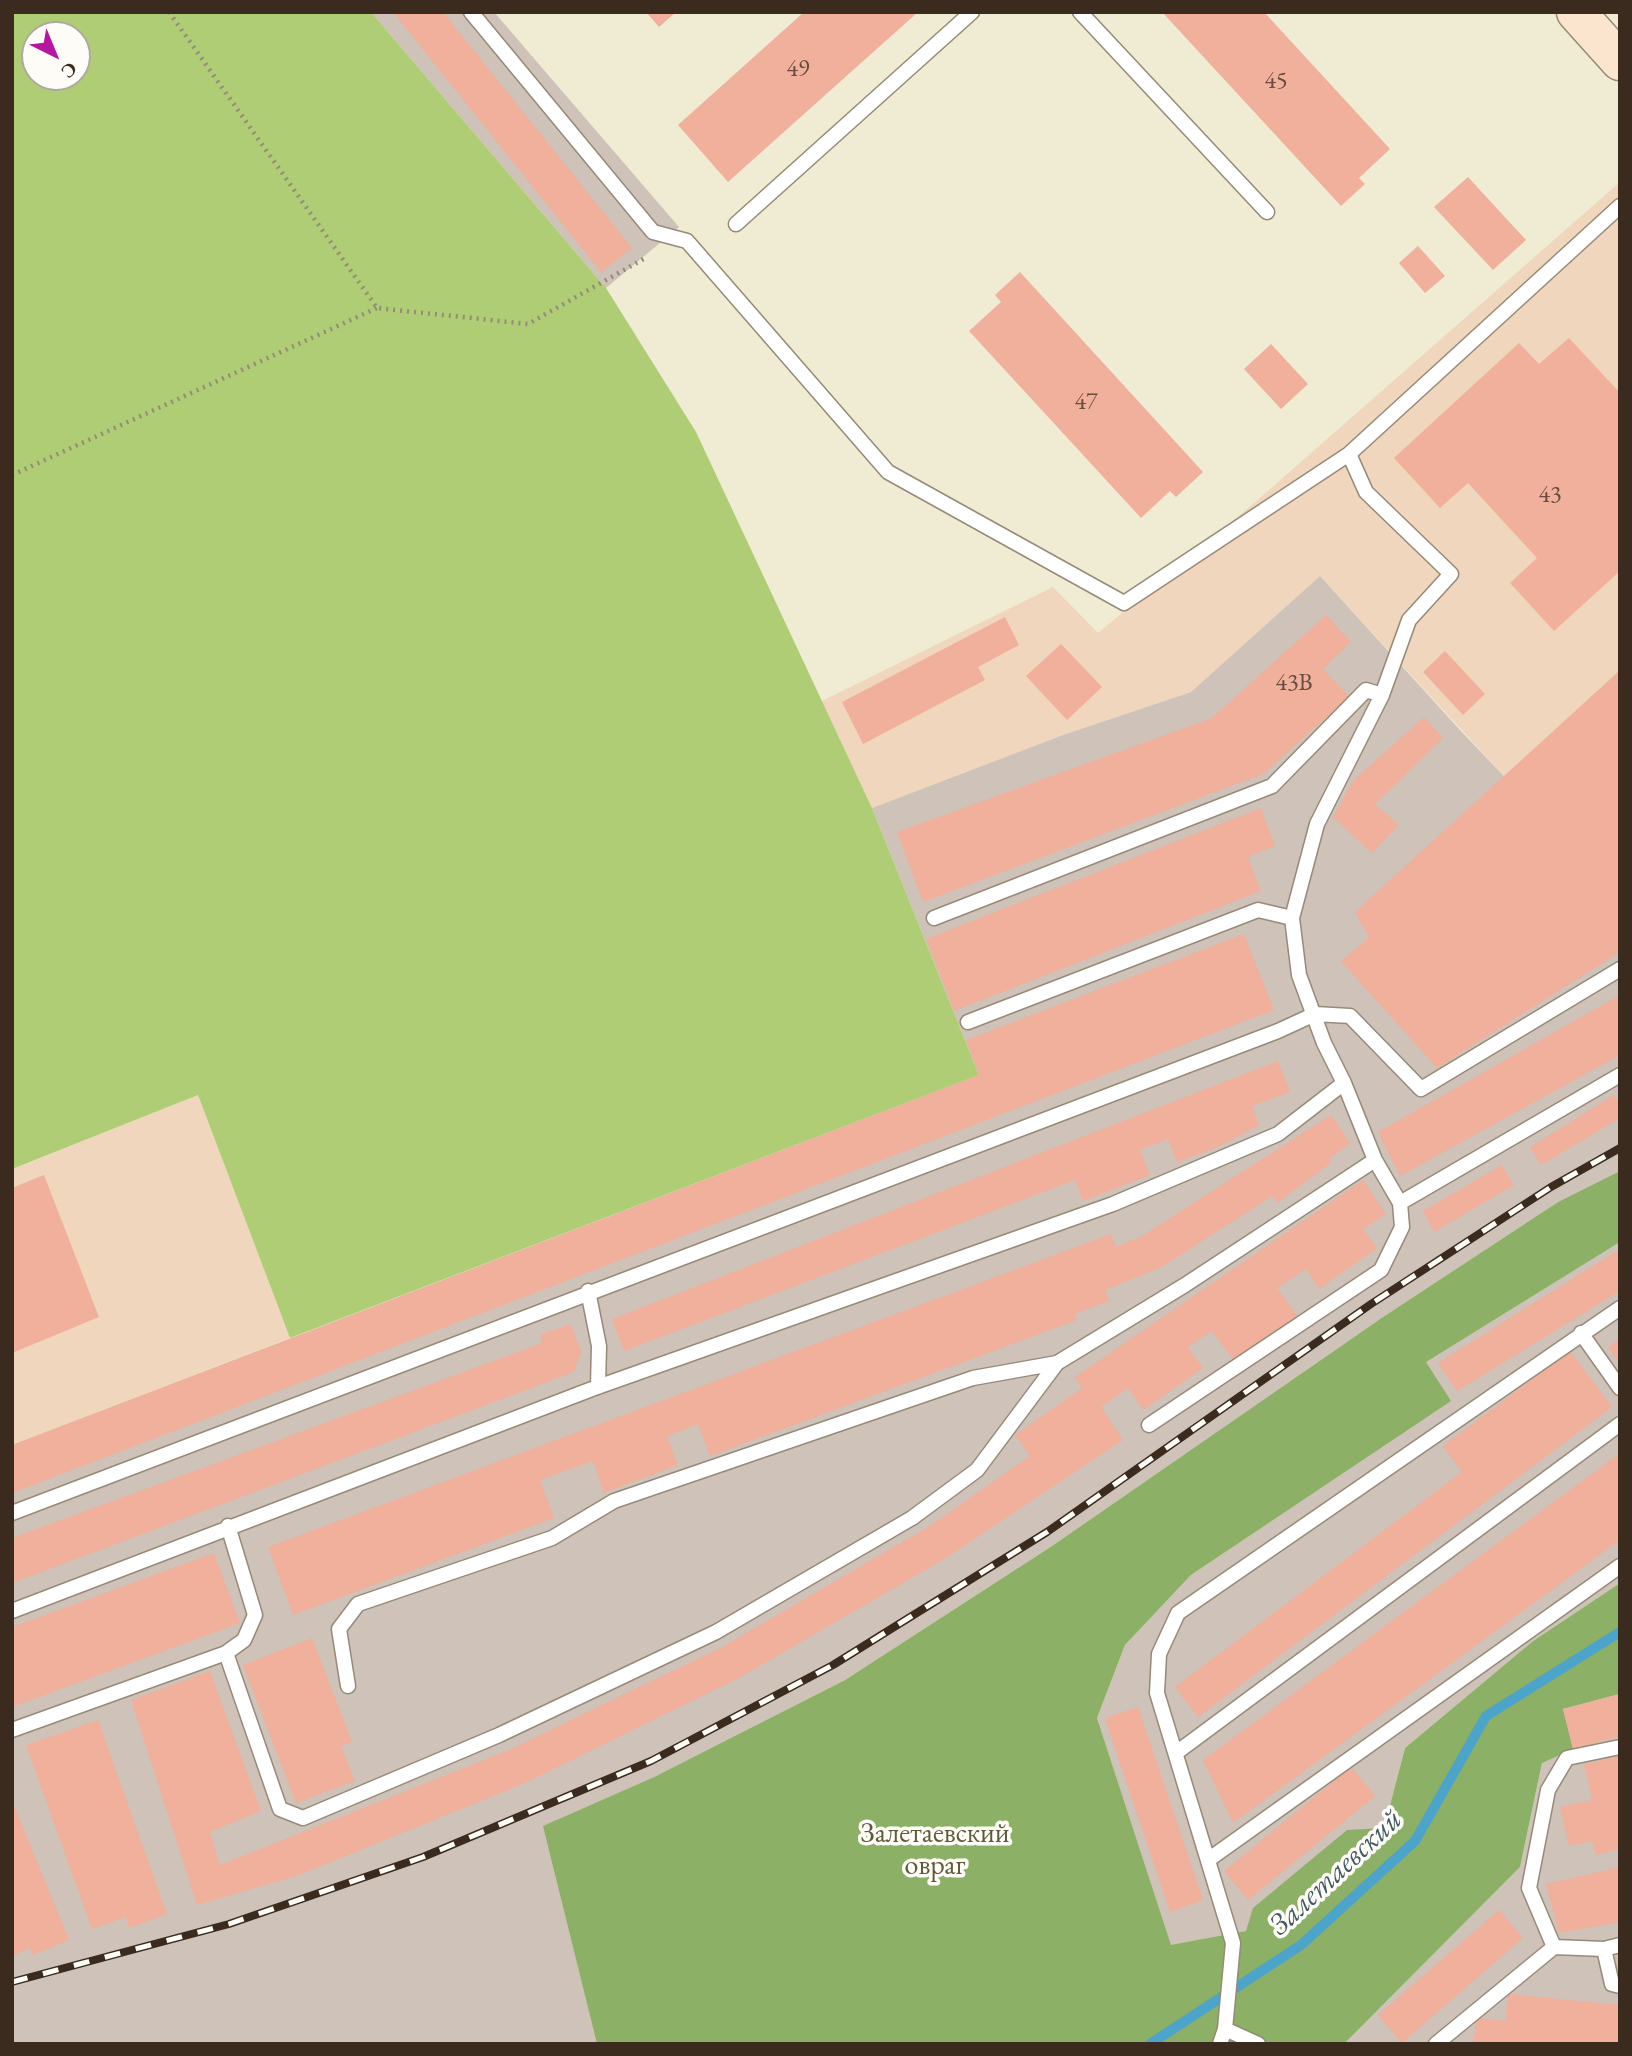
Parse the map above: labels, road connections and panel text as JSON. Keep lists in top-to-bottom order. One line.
{"water":["Залетаевский"],"parks":["Залетаевский овраг"],"house_numbers":["49","45","47","43","43В"],"north":"bottom right"}
